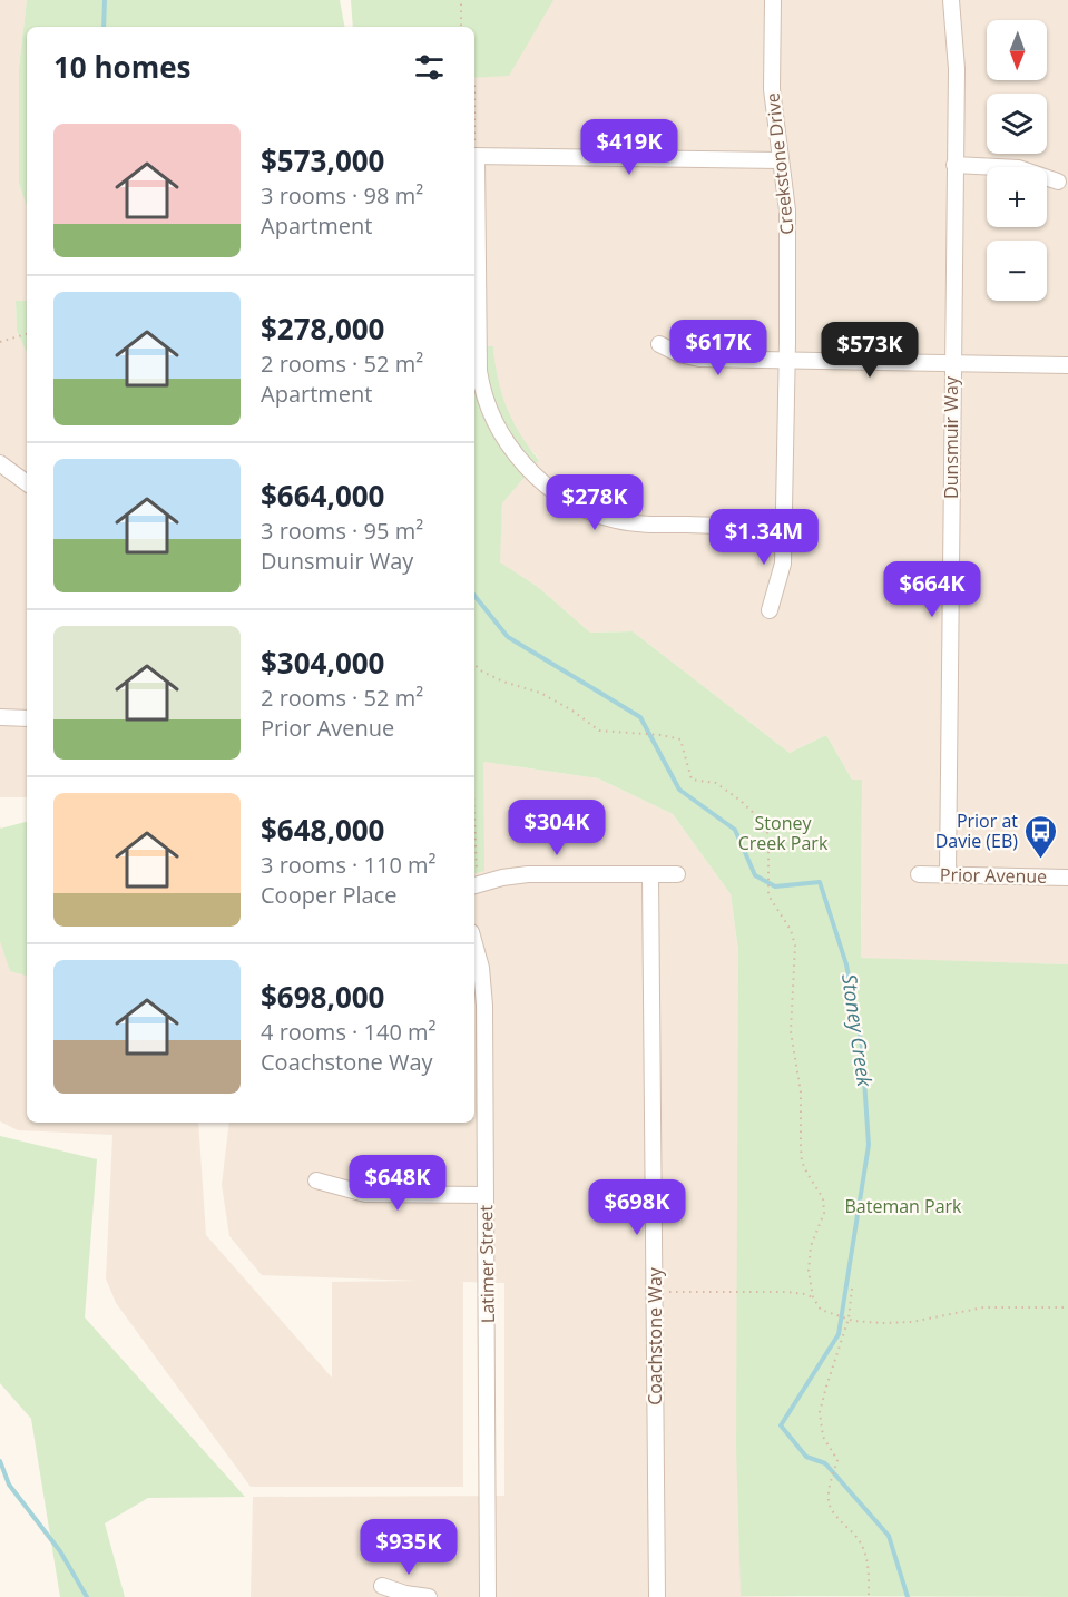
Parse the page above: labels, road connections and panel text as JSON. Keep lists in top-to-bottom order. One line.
{"streets":{"street":["Creekstone Drive","Dunsmuir Way","Prior Avenue","Latimer Street","Coachstone Way"]},"crossings":[["Dunsmuir Way","Prior Avenue"]],"water":["Stoney Creek"],"parks":["Stoney Creek Park","Bateman Park"],"places":{"bus stop":["Prior at Davie (EB)"]},"north":"bottom","page":{"map_buttons":["+","−"],"heading":"10 homes","list":[{"name":"$573,000","note":"3 rooms · 98 m² · Apartment"},{"name":"$278,000","note":"2 rooms · 52 m² · Apartment"},{"name":"$664,000","note":"3 rooms · 95 m² · Dunsmuir Way"},{"name":"$304,000","note":"2 rooms · 52 m² · Prior Avenue"},{"name":"$648,000","note":"3 rooms · 110 m² · Cooper Place"},{"name":"$698,000","note":"4 rooms · 140 m² · Coachstone Way"}],"price":["$419K","$617K","$573K","$278K","$1.34M","$664K","$304K","$648K","$698K","$935K"]}}
